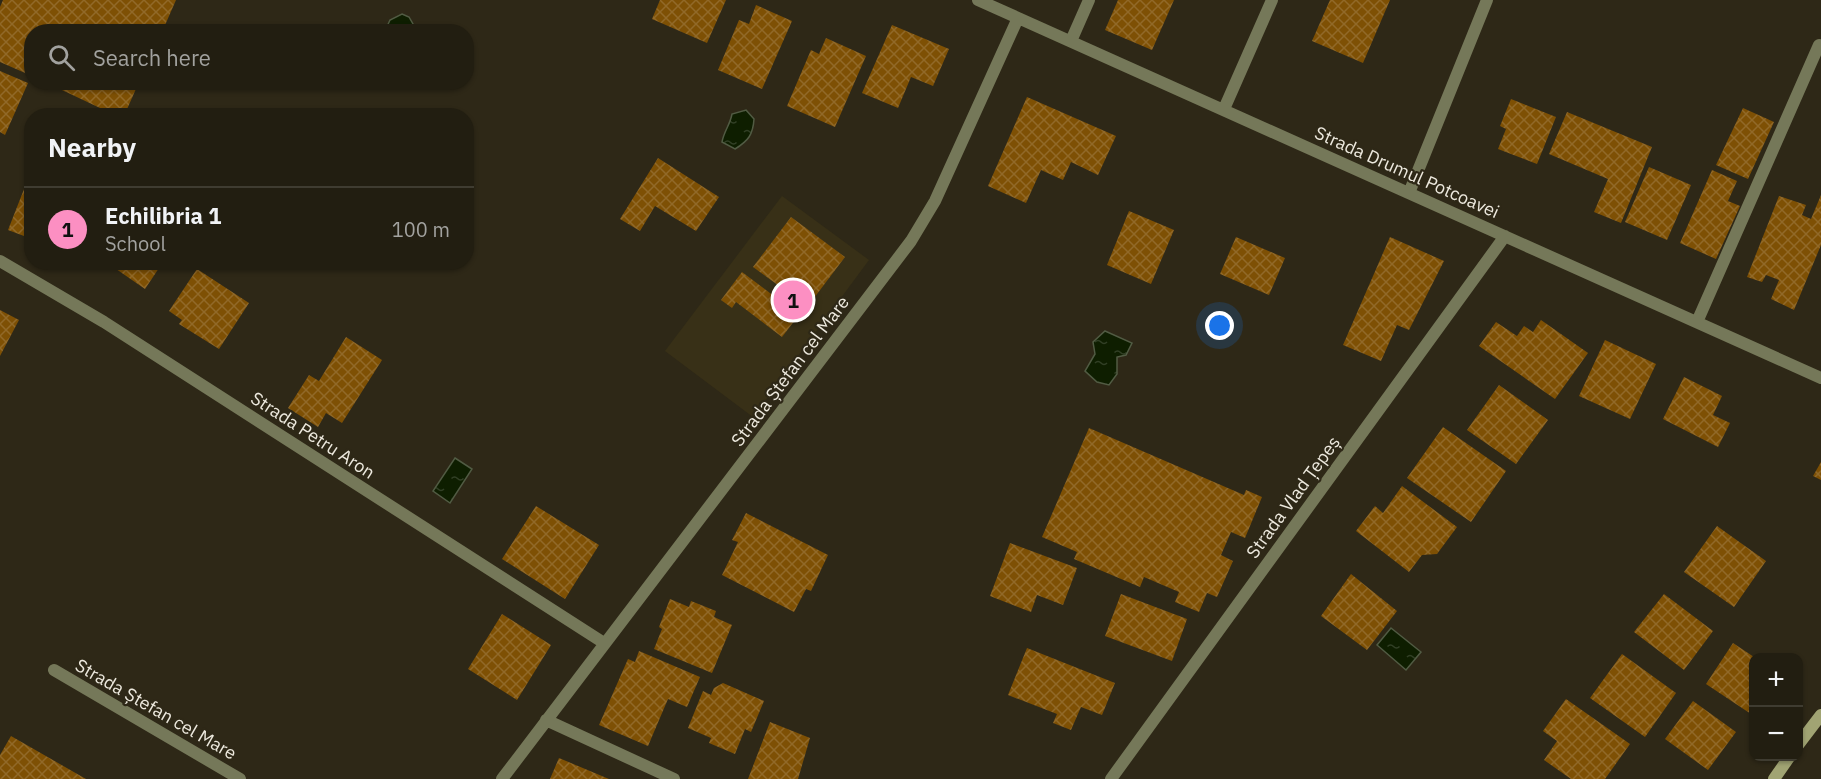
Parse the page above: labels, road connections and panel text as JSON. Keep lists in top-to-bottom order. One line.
{"streets":{"street":["Strada Drumul Potcoavei","Strada Ștefan cel Mare","Strada Petru Aron","Strada Vlad Țepeș"]},"crossings":[["Strada Drumul Potcoavei","Strada Ștefan cel Mare"],["Strada Drumul Potcoavei","Strada Vlad Țepeș"],["Strada Ștefan cel Mare","Strada Petru Aron"]],"page":{"search":"Search here","heading":"Nearby","list":[{"mark":"1","name":"Echilibria 1","note":"School","value":"100 m"}],"pins":"1","map_buttons":["+","−"]}}
